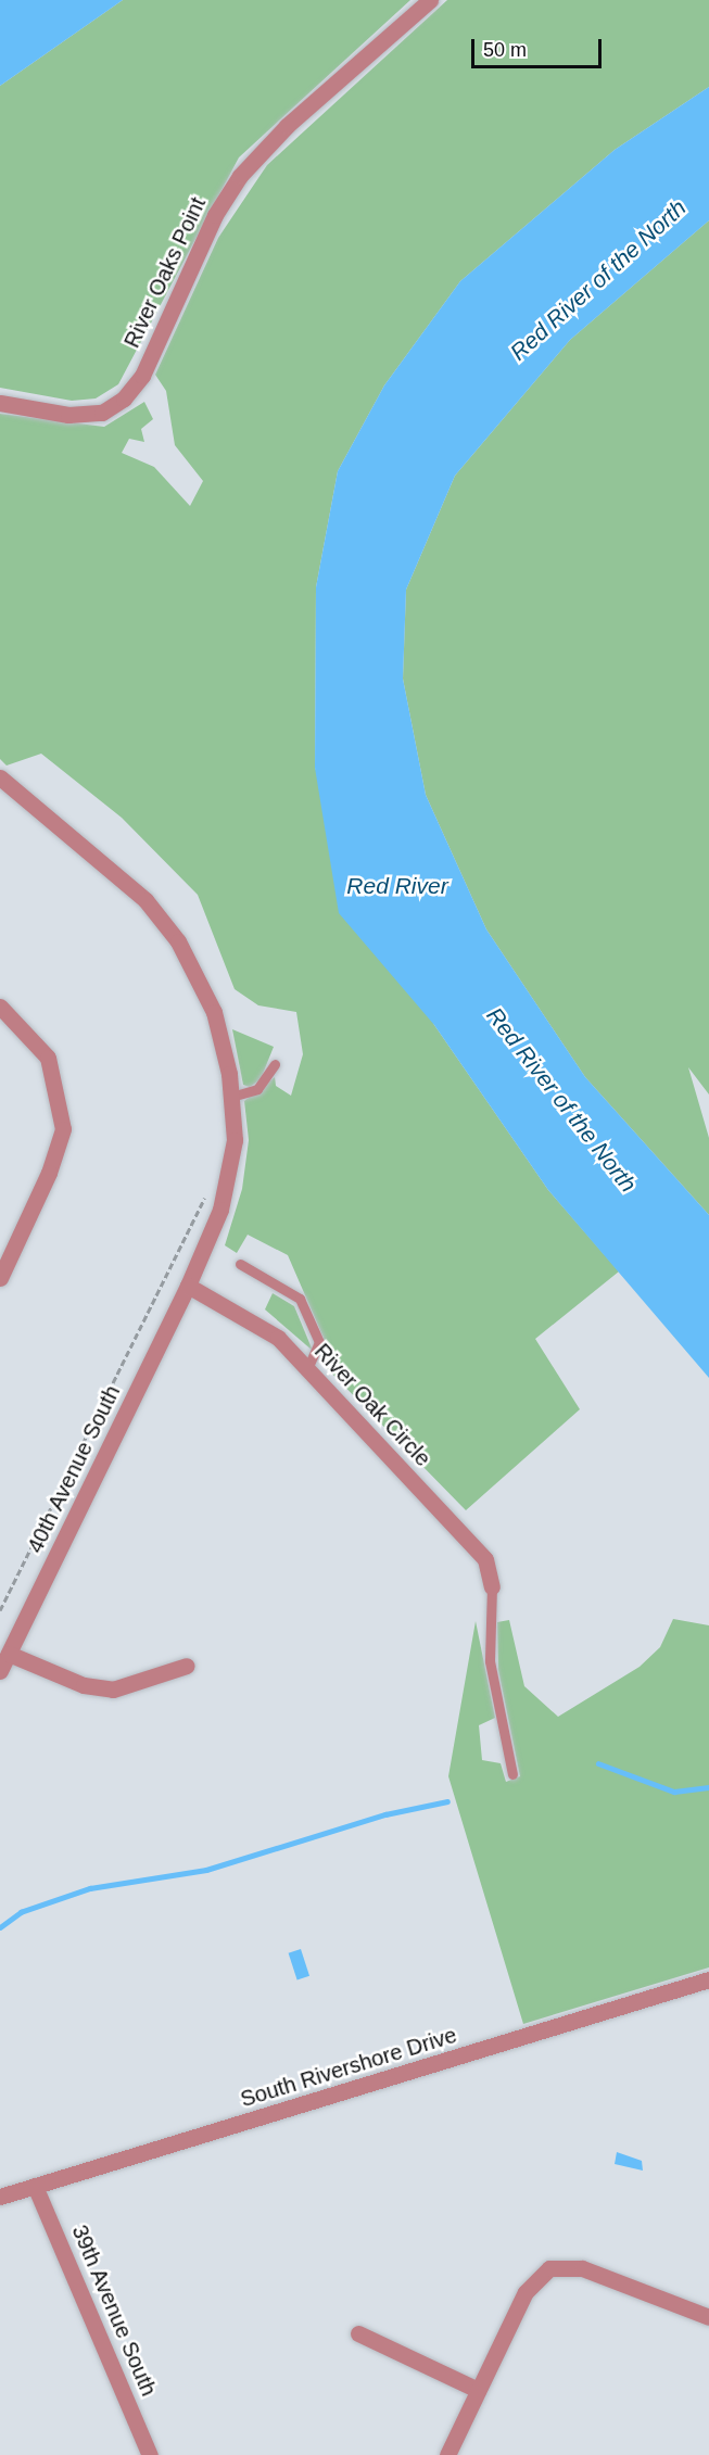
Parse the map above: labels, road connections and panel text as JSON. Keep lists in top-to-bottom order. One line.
{"streets":{"street":["River Oaks Point","River Oak Circle","40th Avenue South","South Rivershore Drive","39th Avenue South"]},"crossings":[["River Oak Circle","40th Avenue South"],["South Rivershore Drive","39th Avenue South"]],"water":["Red River of the North","Red River"],"scale_bar":"50 m"}
